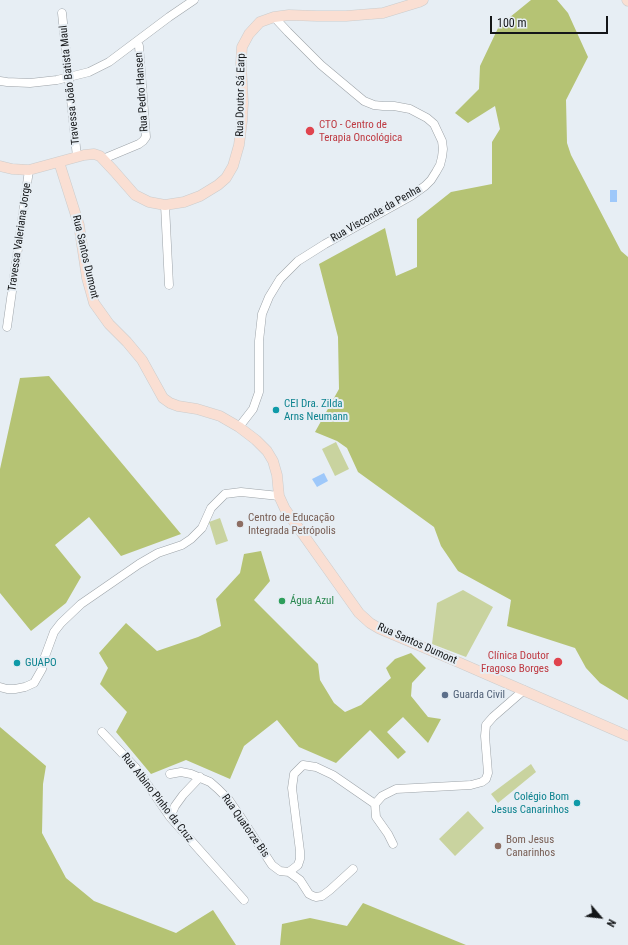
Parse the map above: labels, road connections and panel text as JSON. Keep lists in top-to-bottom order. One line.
{"streets":{"main road":["Rua Doutor Sá Earp","Rua Santos Dumont"],"street":["Travessa João Batista Maul","Rua Pedro Hansen","Rua Visconde da Penha","Travessa Valeriana Jorge","Rua Albino Pinho da Cruz","Rua Quatorze Bis"]},"crossings":[["Rua Pedro Hansen","Rua Doutor Sá Earp"],["Rua Doutor Sá Earp","Rua Visconde da Penha"],["Rua Visconde da Penha","Rua Santos Dumont"]],"places":["CTO - Centro de Terapia Oncológica","CEI Dra. Zilda Arns Neumann","Centro de Educação Integrada Petrópolis","Água Azul","Clínica Doutor Fragoso Borges","GUAPO","Guarda Civil","Colégio Bom Jesus Canarinhos","Bom Jesus Canarinhos"],"scale_bar":"100 m","north":"bottom right"}
